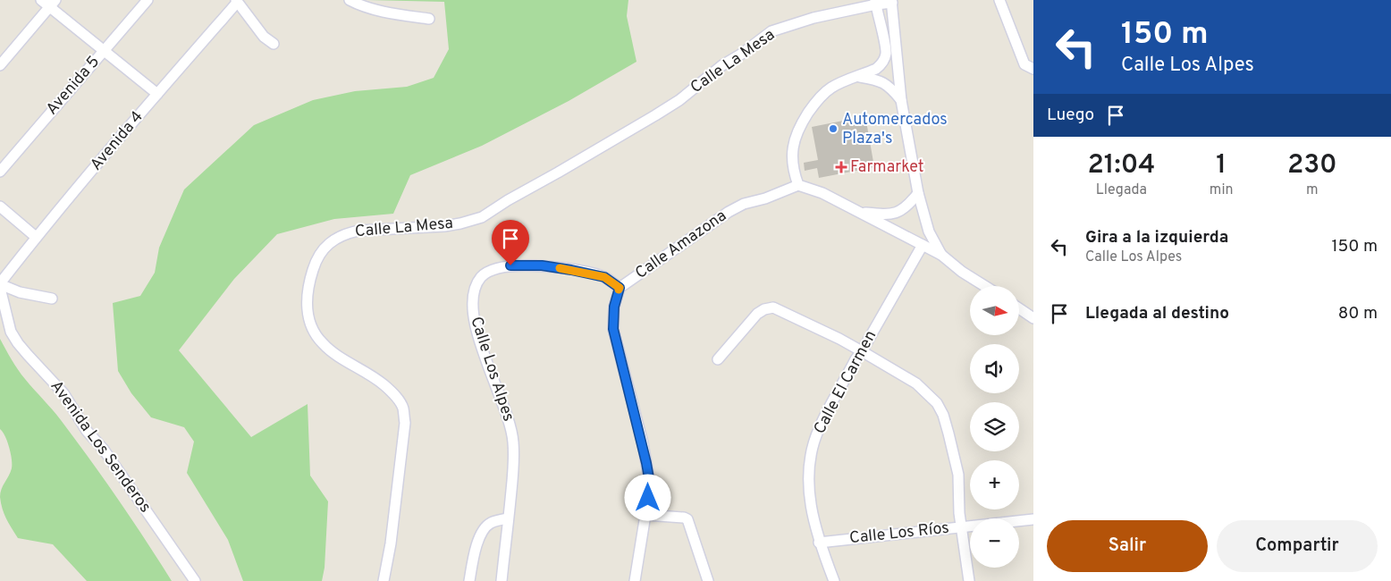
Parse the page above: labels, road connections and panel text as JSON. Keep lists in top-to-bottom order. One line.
{"streets":{"street":["Calle La Mesa","Avenida 5","Avenida 4","Calle Amazona","Calle Los Alpes","Calle El Carmen","Avenida Los Senderos","Calle Los Ríos"]},"crossings":[["Avenida 4","Avenida Los Senderos"],["Calle Amazona","Calle Los Alpes"],["Calle El Carmen","Calle Los Ríos"]],"places":{"other":["Automercados Plaza's"],"health":["Farmarket"]},"north":"right","page":{"turn":["150 m","Calle Los Alpes"],"then":"Luego","eta":["21:04","Llegada","1","min","230","m"],"list":[{"name":"Gira a la izquierda","note":"Calle Los Alpes","value":"150 m"},{"name":"Llegada al destino","value":"80 m"}],"map_buttons":["+","−"],"buttons":["Salir","Compartir"]}}
